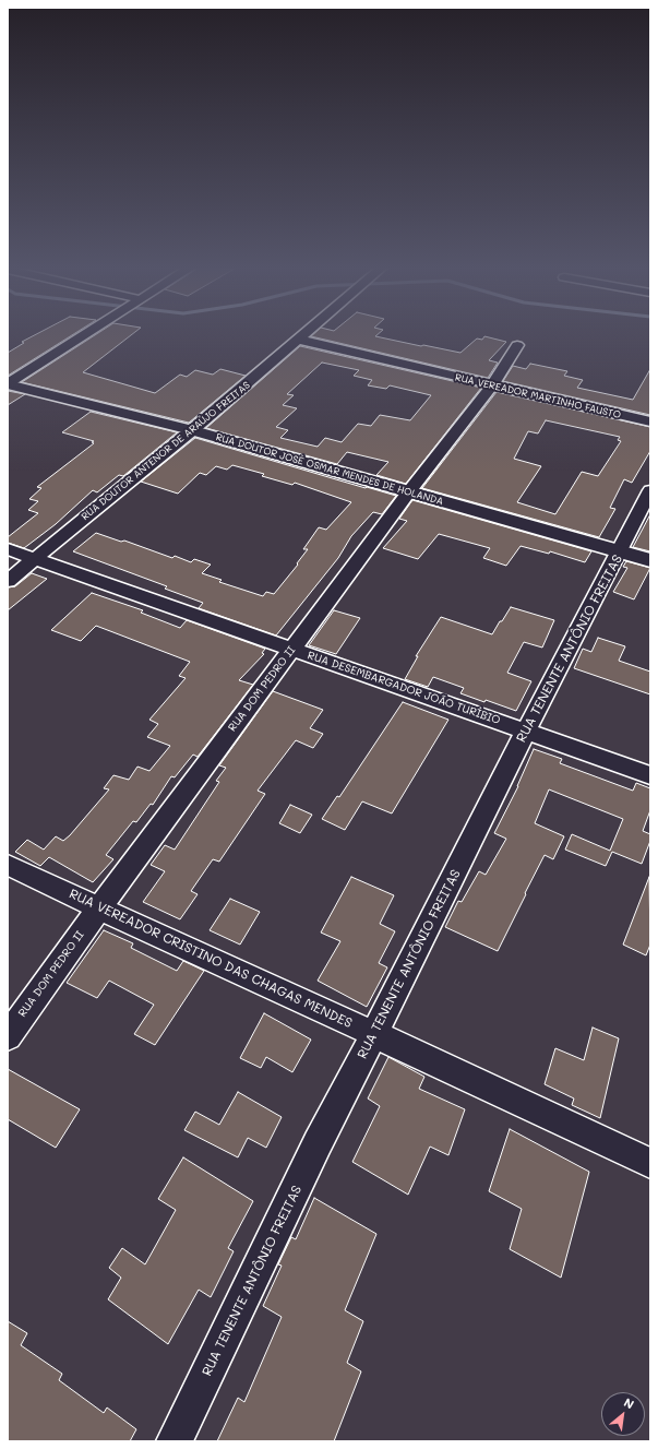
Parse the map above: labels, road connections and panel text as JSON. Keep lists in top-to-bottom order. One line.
{"streets":{"street":["RUA VEREADOR MARTINHO FAUSTO","RUA DOUTOR ANTENOR DE ARAÚJO FREITAS","RUA DOUTOR JOSÉ OSMAR MENDES DE HOLANDA","RUA TENENTE ANTÔNIO FREITAS","RUA DESEMBARGADOR JOÃO TURÍBIO","RUA DOM PEDRO II","RUA VEREADOR CRISTINO DAS CHAGAS MENDES"]},"crossings":[["RUA VEREADOR MARTINHO FAUSTO","RUA DOUTOR ANTENOR DE ARAÚJO FREITAS"],["RUA VEREADOR MARTINHO FAUSTO","RUA DOM PEDRO II"],["RUA DOUTOR ANTENOR DE ARAÚJO FREITAS","RUA DOUTOR JOSÉ OSMAR MENDES DE HOLANDA"],["RUA DOUTOR ANTENOR DE ARAÚJO FREITAS","RUA DESEMBARGADOR JOÃO TURÍBIO"],["RUA DOUTOR JOSÉ OSMAR MENDES DE HOLANDA","RUA TENENTE ANTÔNIO FREITAS"],["RUA DOUTOR JOSÉ OSMAR MENDES DE HOLANDA","RUA DOM PEDRO II"],["RUA TENENTE ANTÔNIO FREITAS","RUA DESEMBARGADOR JOÃO TURÍBIO"],["RUA TENENTE ANTÔNIO FREITAS","RUA VEREADOR CRISTINO DAS CHAGAS MENDES"],["RUA DESEMBARGADOR JOÃO TURÍBIO","RUA DOM PEDRO II"],["RUA DOM PEDRO II","RUA VEREADOR CRISTINO DAS CHAGAS MENDES"]],"north":"top right"}
